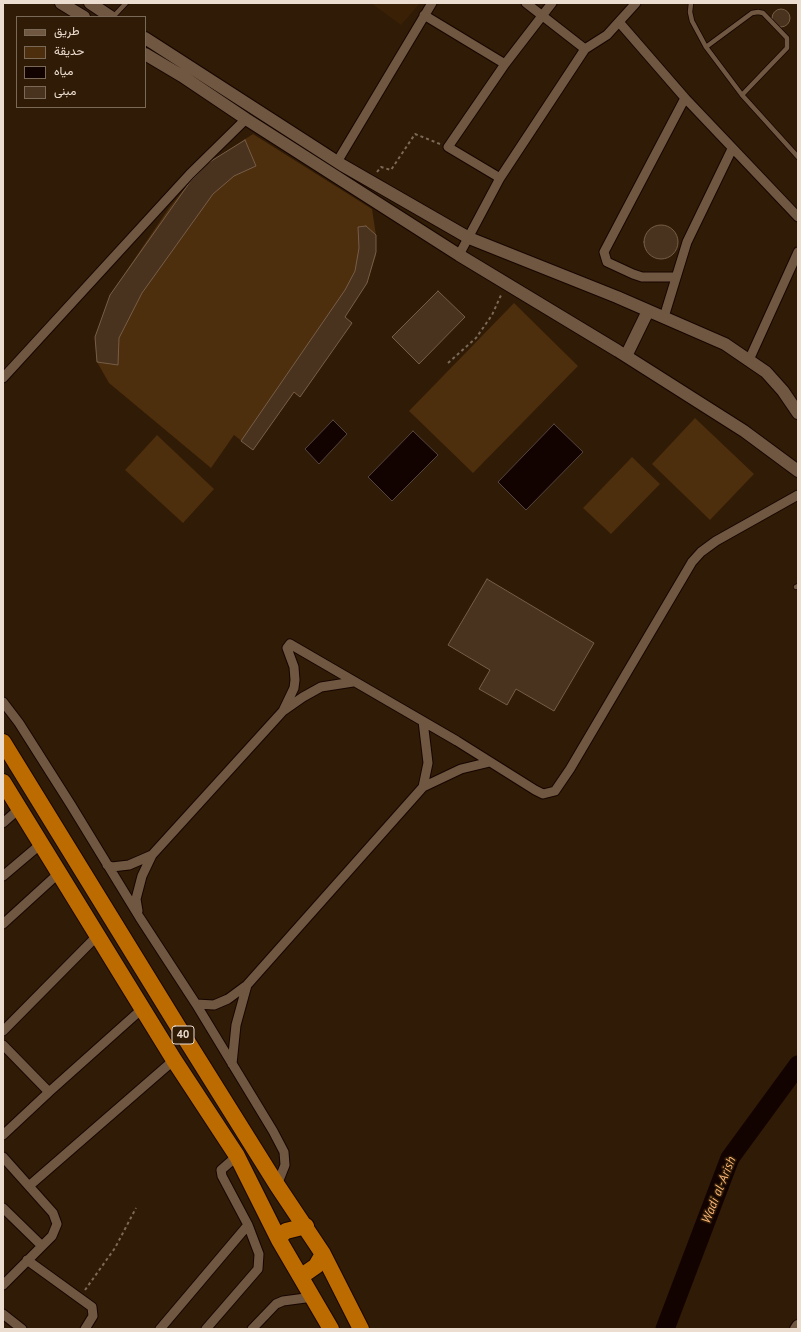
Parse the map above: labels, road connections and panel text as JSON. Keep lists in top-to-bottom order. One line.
{"streets":{"highway":["40"]},"water":["Wadi al-Arish"],"legend":["طريق","حديقة","مياه","مبنى"]}
